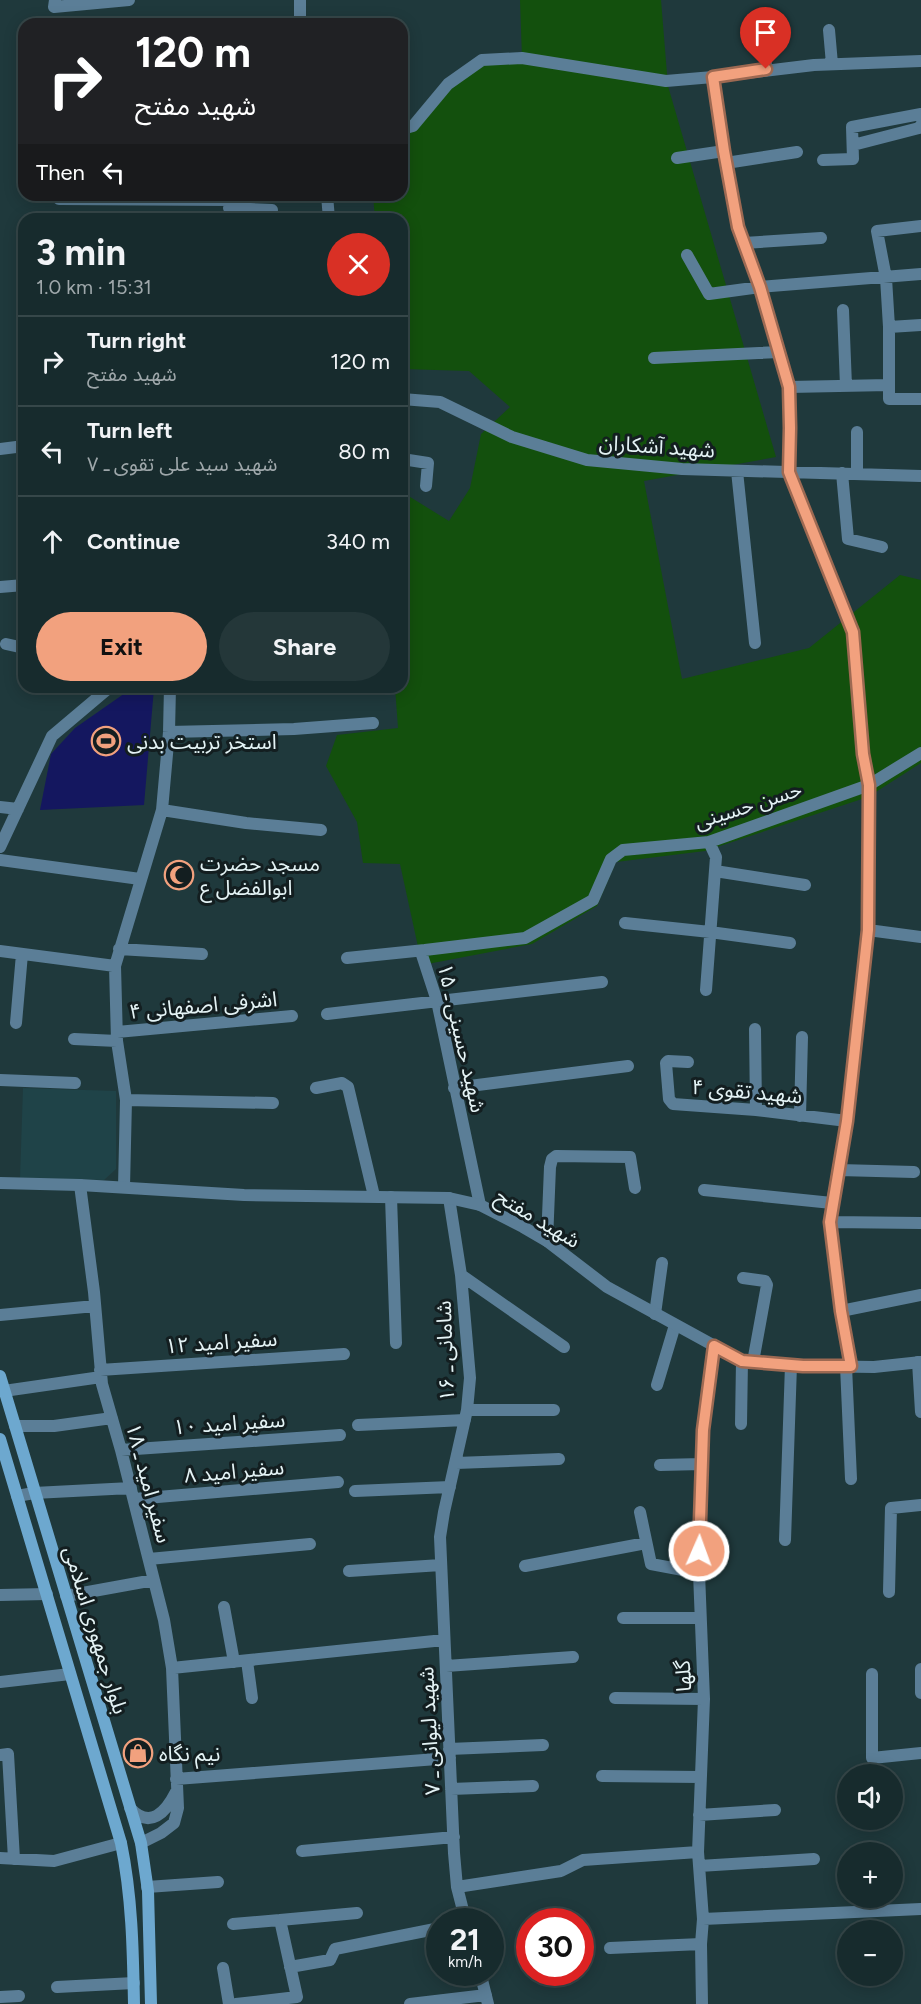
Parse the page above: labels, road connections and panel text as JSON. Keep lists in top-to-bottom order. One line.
{"streets":{"main road":["بلوار جمهوری اسلامی"],"street":["شهید آشکاران","حسن حسینی","اشرفی اصفهانی ۴","شهید حسینی ـ ۱۵","شهید تقوی ۴","شهید مفتح","سفیر امید ۱۲","شامانی ـ ۱۶","سفیر امید ۱۰","سفیر امید ۸","سفیر امید ـ ۱۸","گلها","شهید لیوانی ـ ۷"]},"crossings":[["حسن حسینی","شهید حسینی ـ ۱۵"],["شهید حسینی ـ ۱۵","شهید مفتح"],["شهید مفتح","شامانی ـ ۱۶"],["شهید مفتح","سفیر امید ـ ۱۸"],["شهید مفتح","گلها"],["سفیر امید ۱۲","سفیر امید ـ ۱۸"],["سفیر امید ۱۲","بلوار جمهوری اسلامی"],["شامانی ـ ۱۶","شهید لیوانی ـ ۷"],["سفیر امید ۱۰","سفیر امید ـ ۱۸"],["سفیر امید ۸","سفیر امید ـ ۱۸"],["سفیر امید ۸","بلوار جمهوری اسلامی"],["سفیر امید ـ ۱۸","بلوار جمهوری اسلامی"]],"places":{"sports":["استخر تربیت بدنی"],"mosque":["مسجد حضرت ابوالفضل ع"],"shop":["نیم نگاه"]},"page":{"turn":["120 m","شهید مفتح"],"then":"Then","heading":["3 min","1.0 km · 15:31"],"list":[{"name":"Turn right","note":"شهید مفتح","value":"120 m"},{"name":"Turn left","note":"شهید سید علی تقوی ـ ۷","value":"80 m"},{"name":"Continue","value":"340 m"}],"buttons":["Exit","Share"],"map_buttons":["+","−"],"speed":"21 km/h","limit":"30"}}
